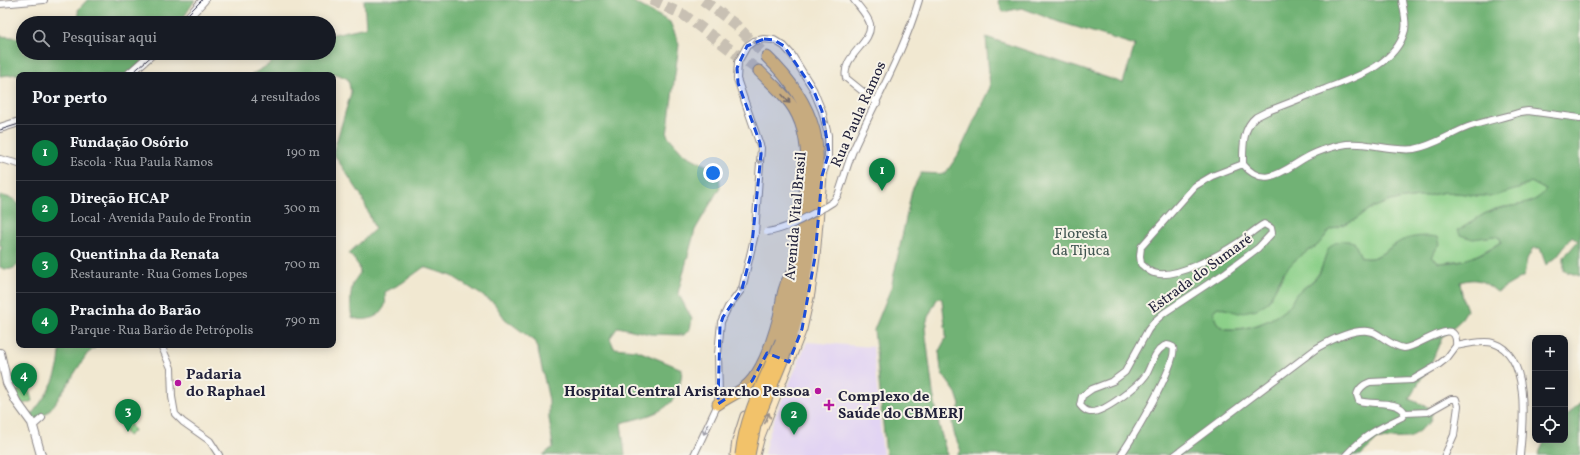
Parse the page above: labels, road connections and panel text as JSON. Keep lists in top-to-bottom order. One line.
{"streets":{"highway":["Avenida Vital Brasil"],"street":["Rua Paula Ramos","Estrada do Sumaré"]},"parks":["Floresta da Tijuca"],"places":{"other":["Padaria do Raphael","Hospital Central Aristarcho Pessoa"],"health":["Complexo de Saúde do CBMERJ"]},"page":{"search":"Pesquisar aqui","heading":["Por perto","4 resultados"],"list":[{"mark":"1","name":"Fundação Osório","note":"Escola · Rua Paula Ramos","value":"190 m"},{"mark":"2","name":"Direção HCAP","note":"Local · Avenida Paulo de Frontin","value":"300 m"},{"mark":"3","name":"Quentinha da Renata","note":"Restaurante · Rua Gomes Lopes","value":"700 m"},{"mark":"4","name":"Pracinha do Barão","note":"Parque · Rua Barão de Petrópolis","value":"790 m"}],"pins":["1","4","3","2"],"map_buttons":["+","−"]}}
